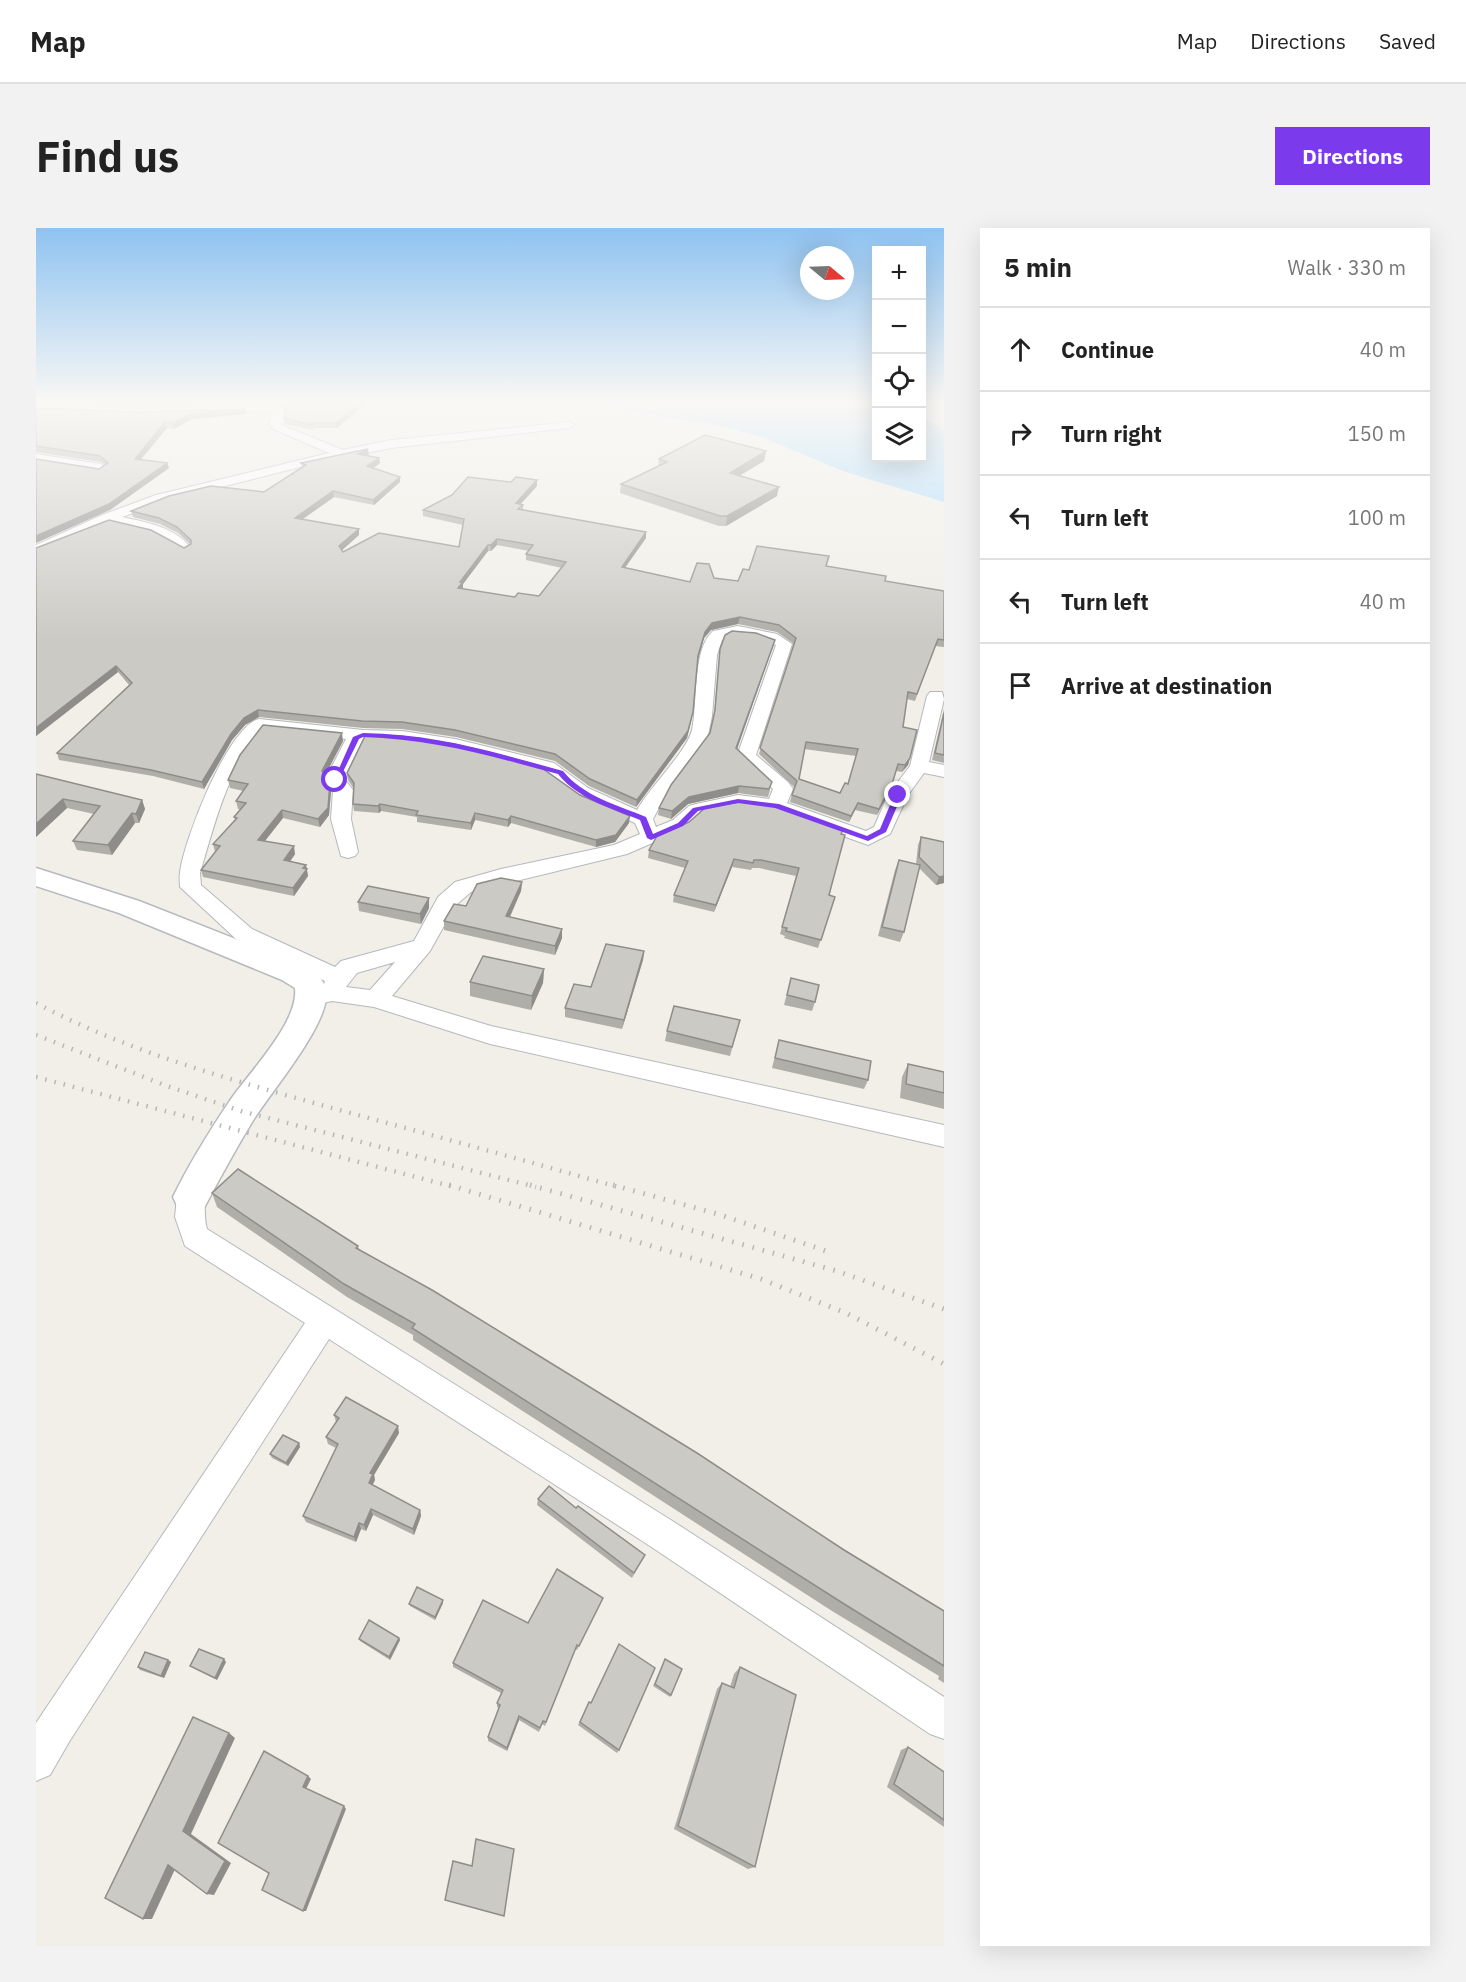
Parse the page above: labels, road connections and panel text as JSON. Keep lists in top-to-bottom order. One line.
{"north":"right","page":{"header":"Map","nav":["Map","Directions","Saved"],"buttons":"Directions","title":"Find us","heading":["5 min","Walk · 330 m"],"map_buttons":["+","−"],"list":[["Continue","40 m"],["Turn right","150 m"],["Turn left","100 m"],["Turn left","40 m"],"Arrive at destination"]}}
